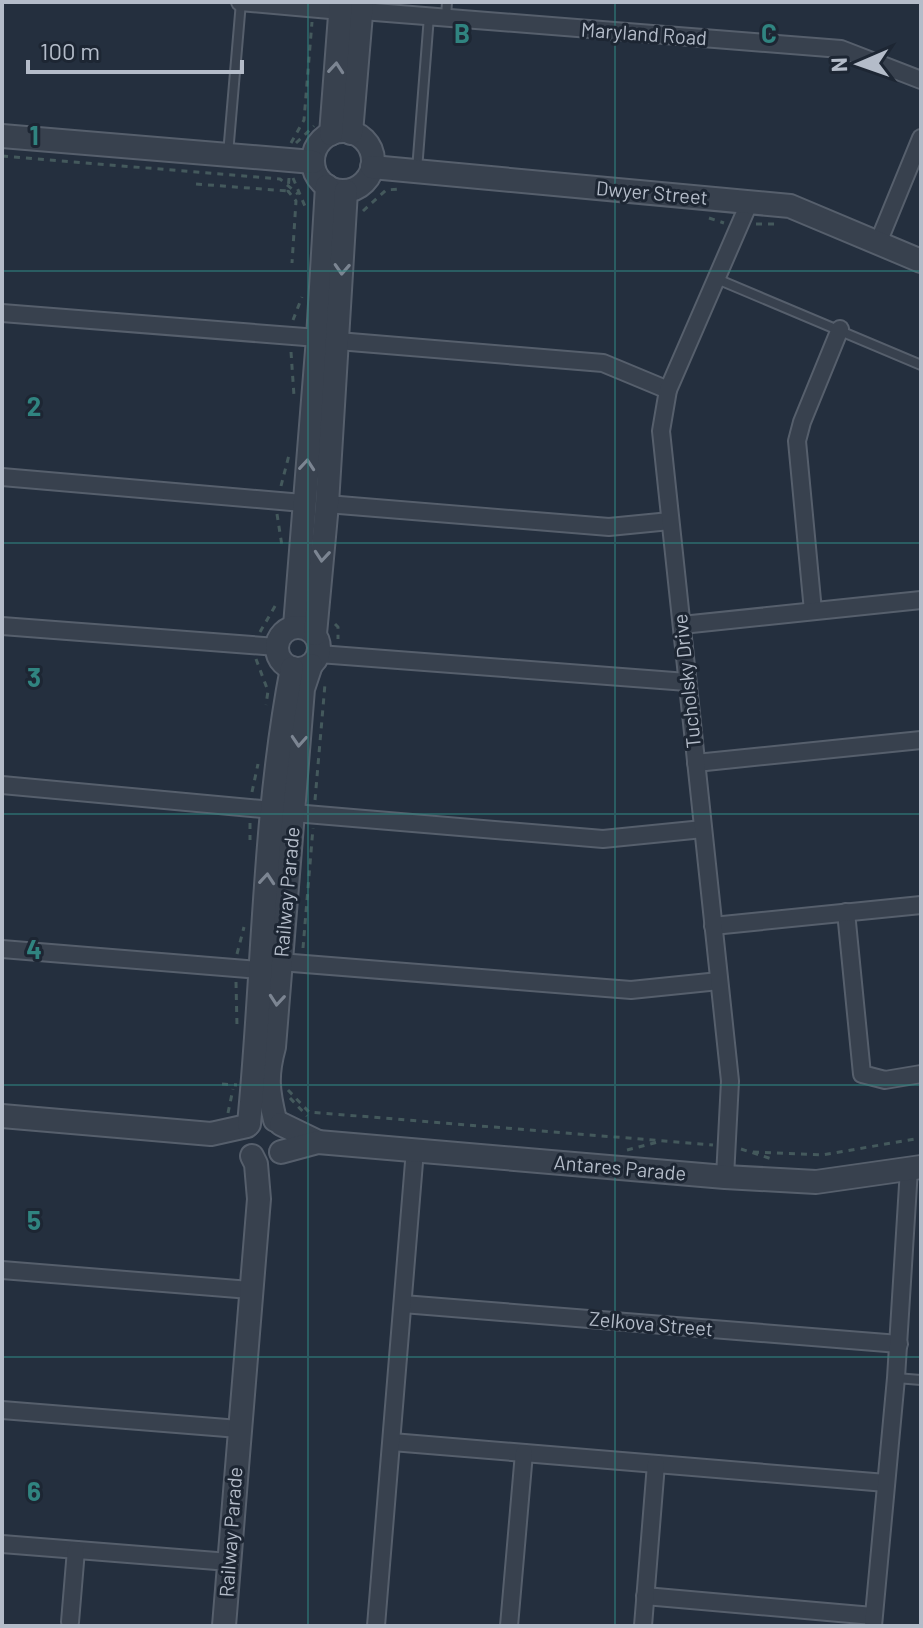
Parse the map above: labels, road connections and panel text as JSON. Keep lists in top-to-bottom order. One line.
{"streets":{"street":["Maryland Road","Dwyer Street","Tucholsky Drive","Railway Parade","Antares Parade","Zelkova Street"]},"crossings":[["Dwyer Street","Tucholsky Drive"],["Tucholsky Drive","Antares Parade"],["Railway Parade","Antares Parade"]],"scale_bar":"100 m","north":"left","grid":{"columns":["B","C"],"rows":["1","2","3","4","5","6"]}}
